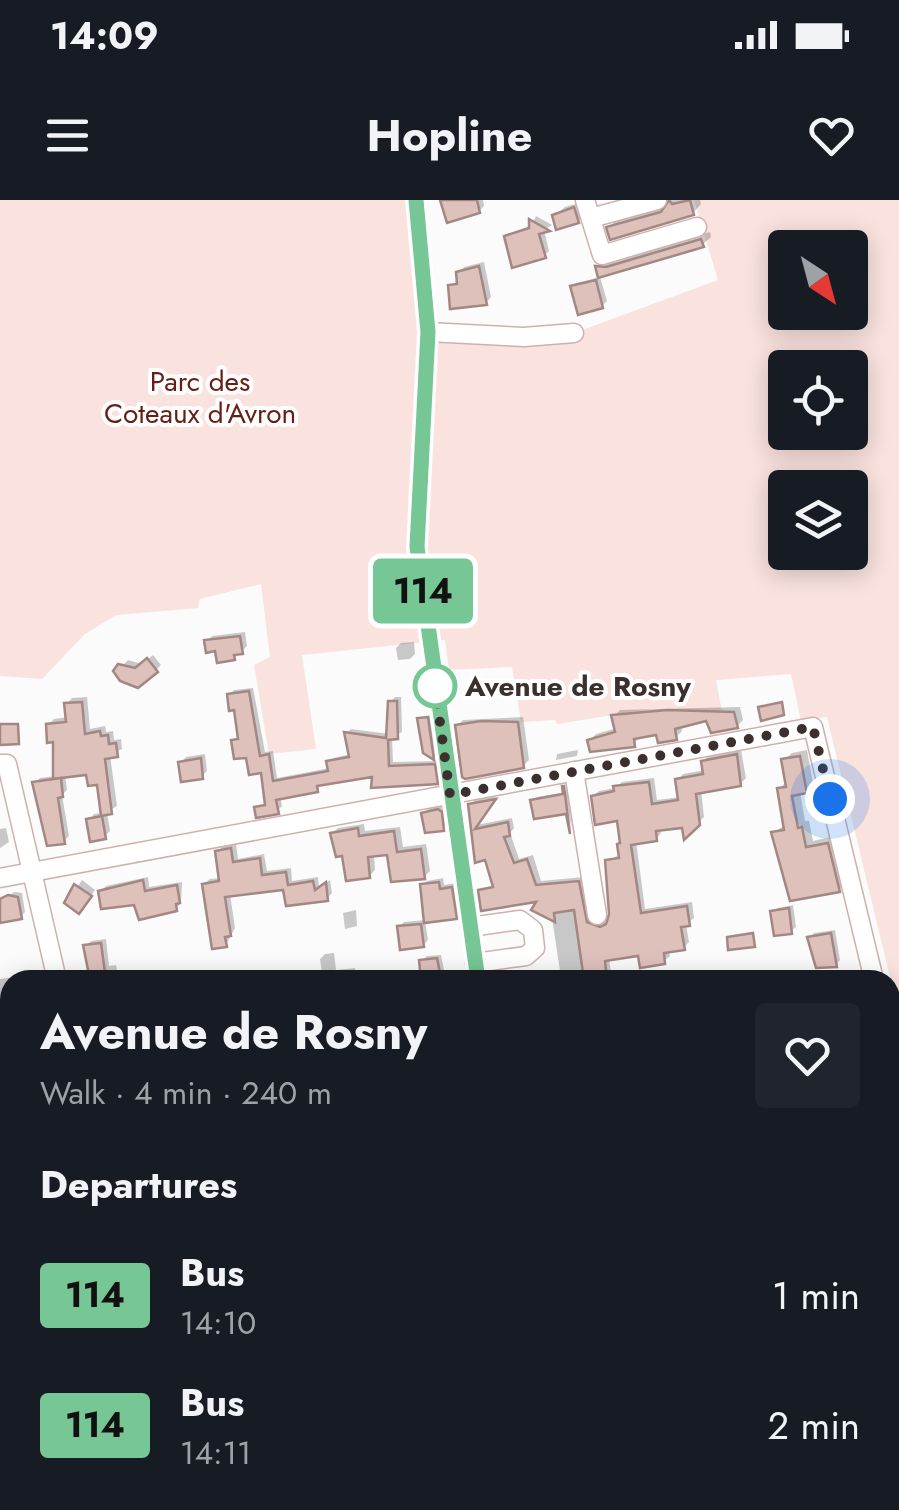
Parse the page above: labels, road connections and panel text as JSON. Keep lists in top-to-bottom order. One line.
{"parks":["Parc des Coteaux d'Avron"],"places":["Avenue de Rosny"],"lines":["bus line 114"],"north":"bottom right","page":{"status":"14:09","header":"Hopline","on_map":"114","heading":[["Avenue de Rosny","Walk · 4 min · 240 m"],"Departures"],"list":[{"mark":"114","name":"Bus","note":"14:10","value":"1 min"},{"mark":"114","name":"Bus","note":"14:11","value":"2 min"}]}}
